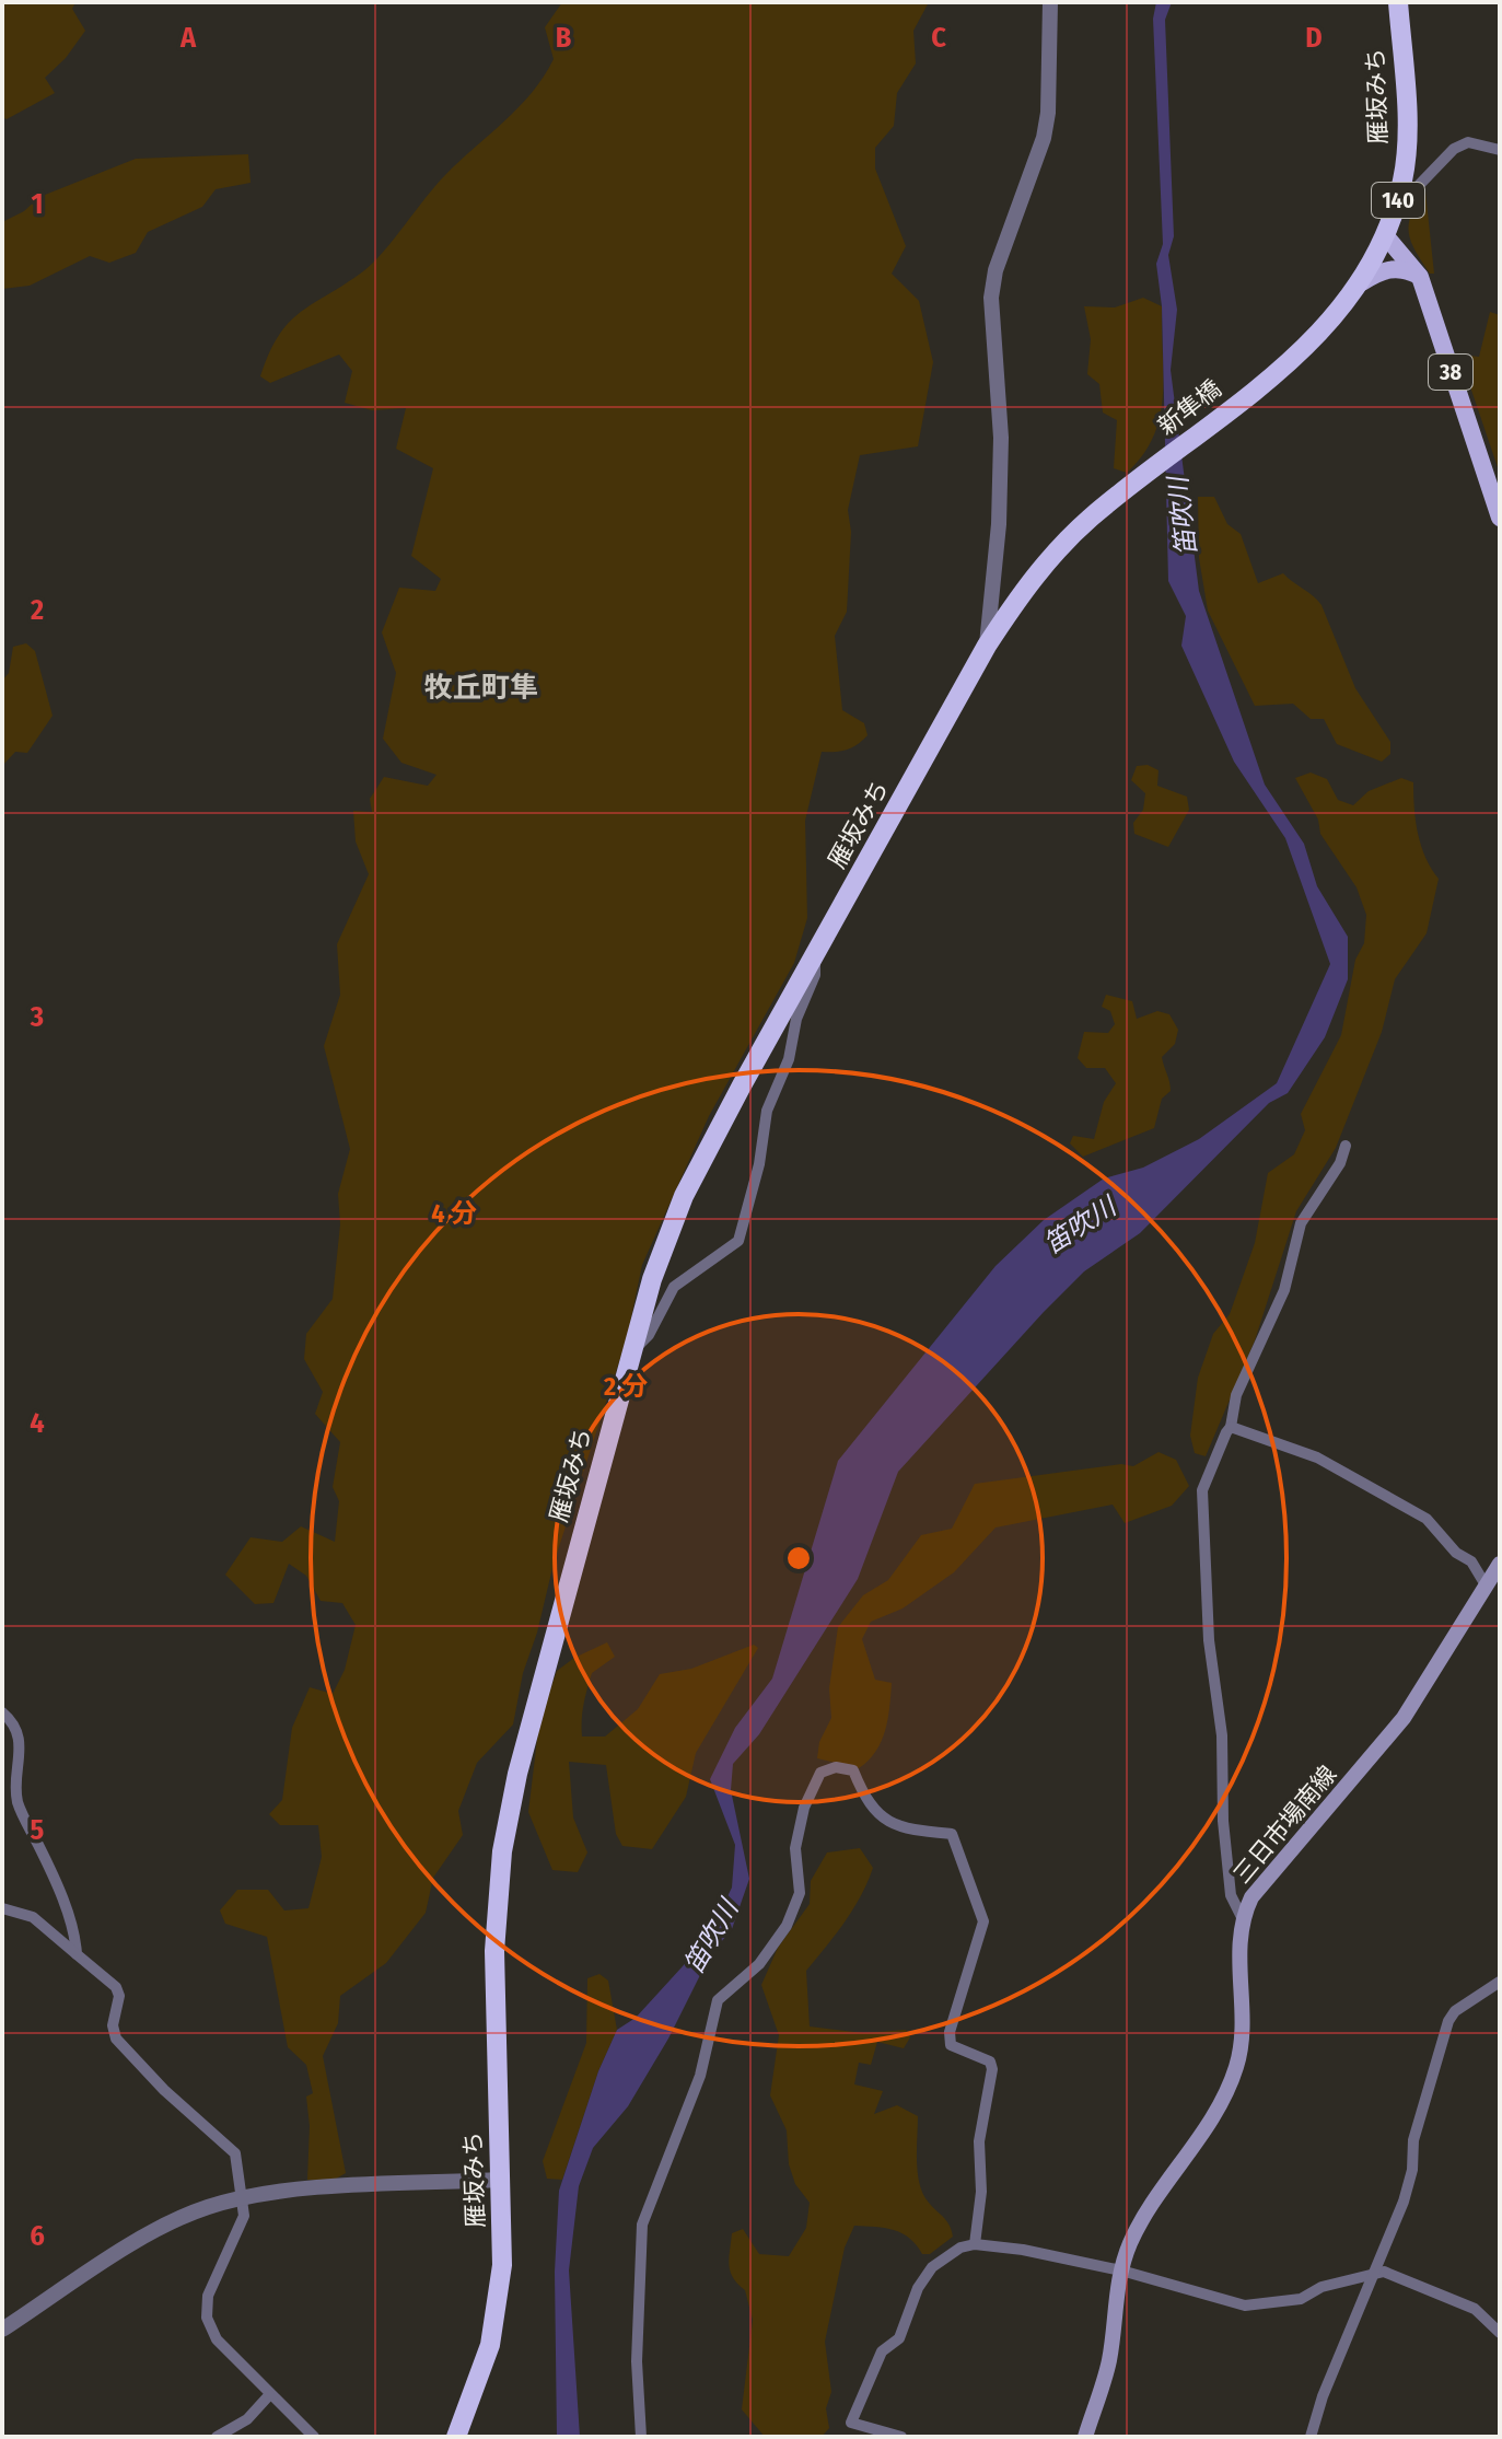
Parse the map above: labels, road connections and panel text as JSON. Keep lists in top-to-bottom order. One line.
{"streets":{"highway":["雁坂みち","140","新隼橋"],"main road":["38","三日市場南線"]},"crossings":[["雁坂みち","38"],["雁坂みち","新隼橋"]],"districts":["牧丘町隼"],"water":["笛吹川"],"grid":{"columns":["A","B","C","D"],"rows":["1","2","3","4","5","6"]},"rings":["4 分","2 分"]}
